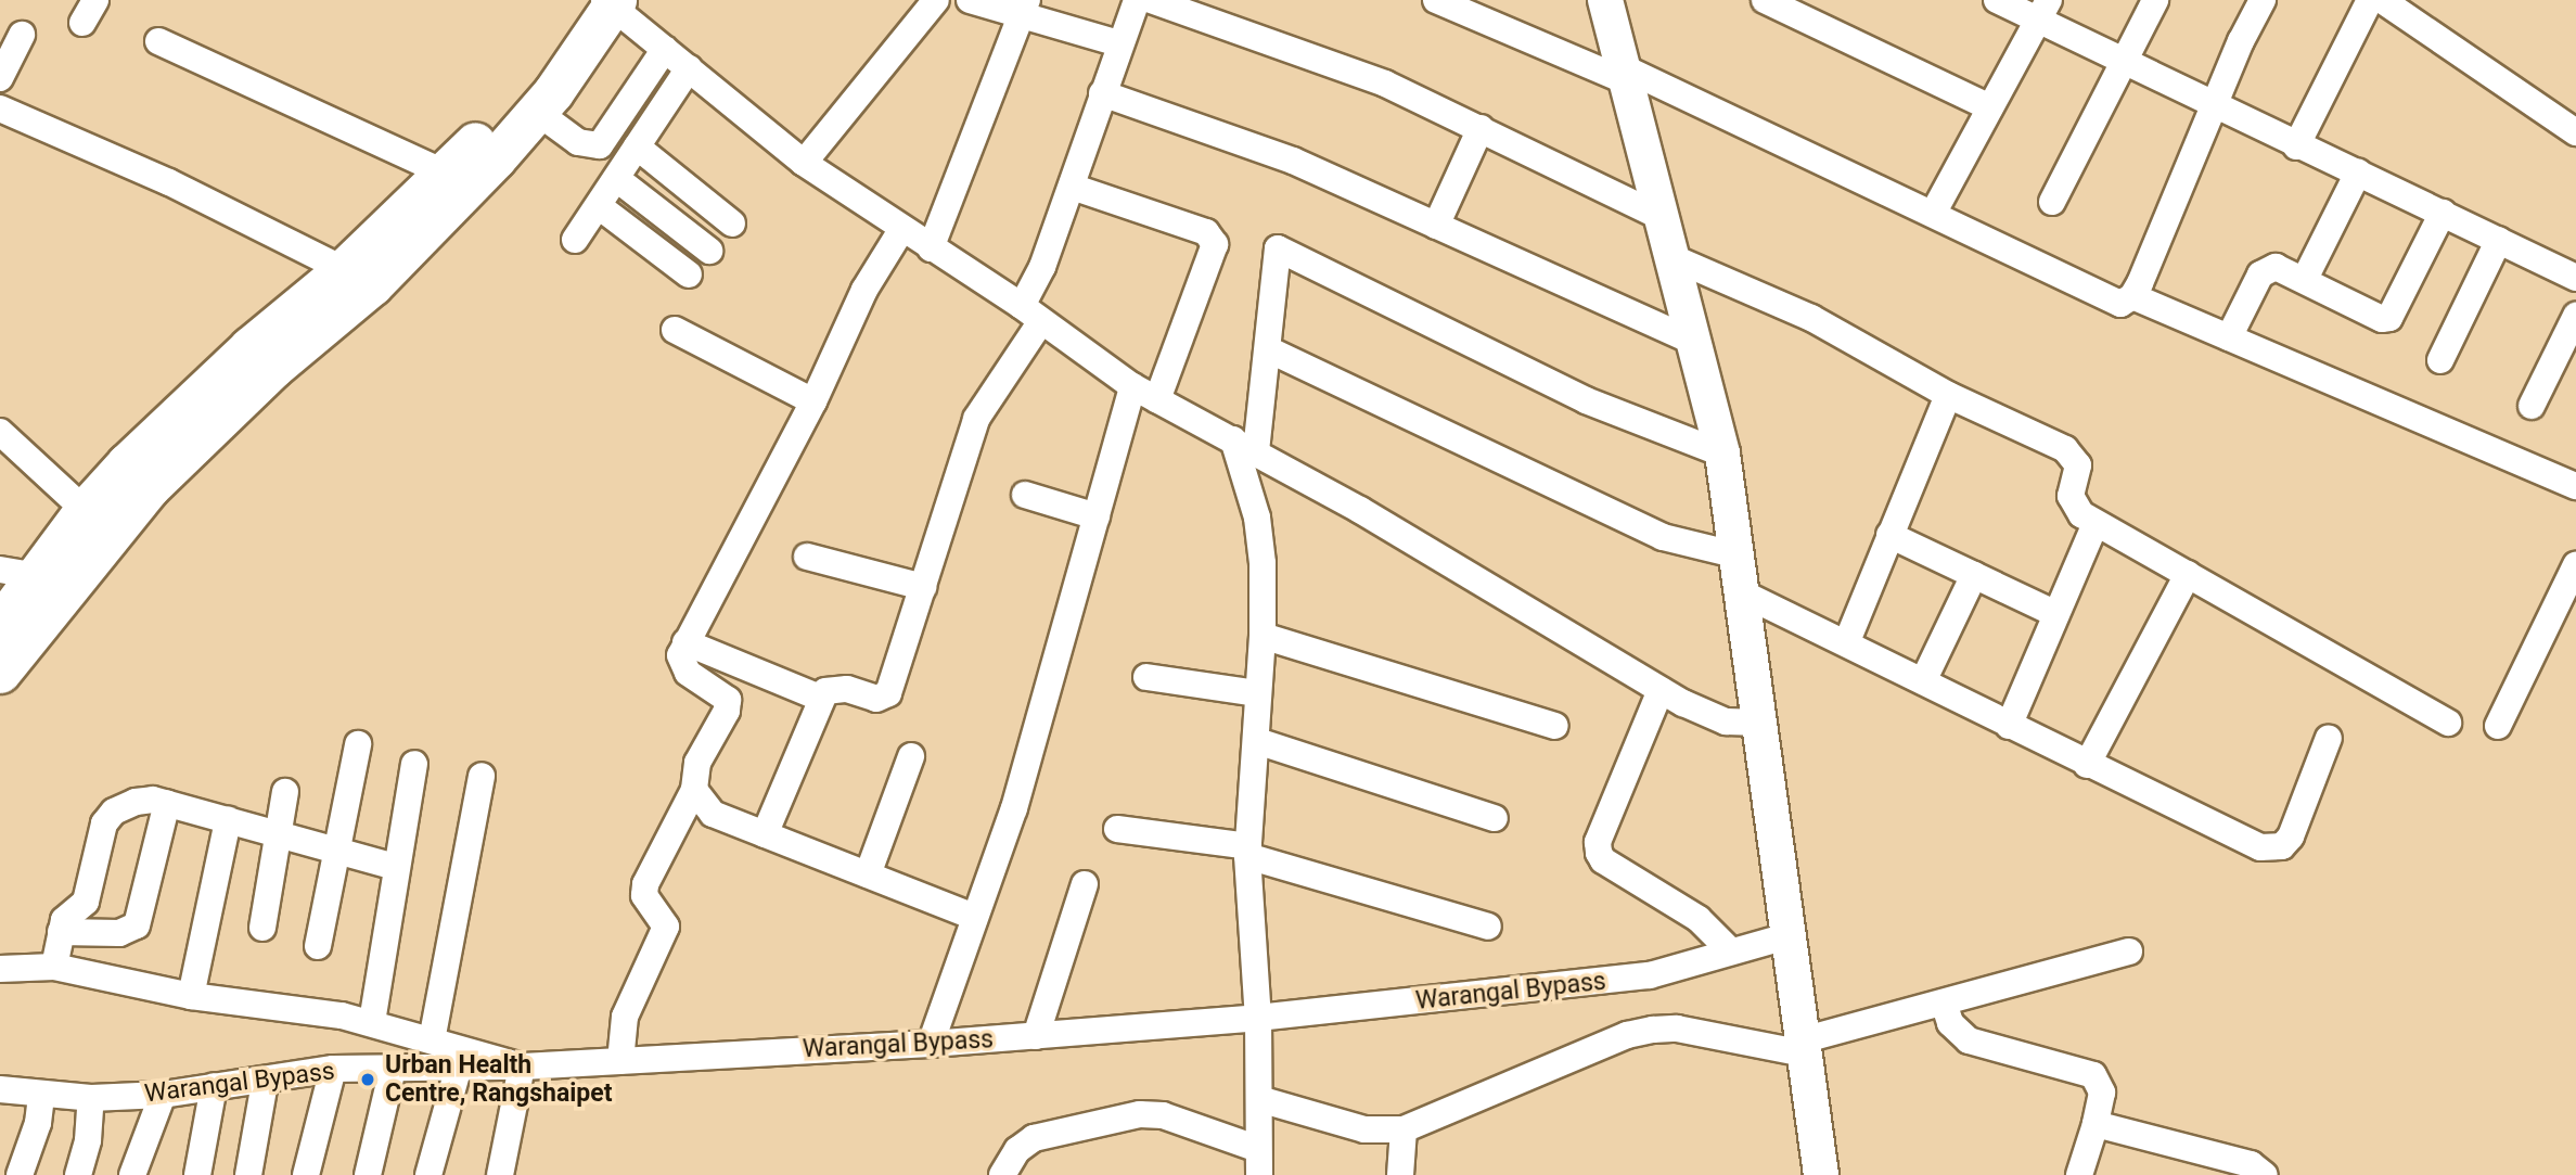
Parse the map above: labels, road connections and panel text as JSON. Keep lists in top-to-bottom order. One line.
{"streets":{"street":["Warangal Bypass"]},"places":["Urban Health Centre, Rangshaipet"]}
